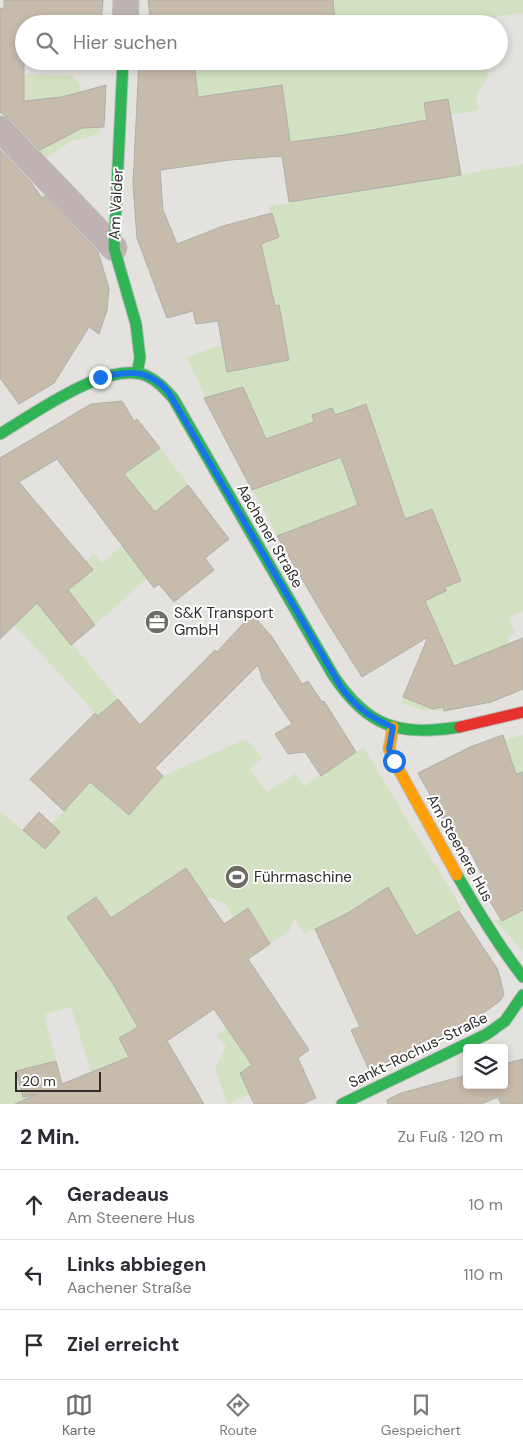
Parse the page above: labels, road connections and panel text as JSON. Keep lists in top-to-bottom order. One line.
{"streets":{"street":["Am Valder","Aachener Straße","Am Steenere Hus","Sankt-Rochus-Straße"]},"crossings":[["Am Valder","Aachener Straße"],["Aachener Straße","Am Steenere Hus"]],"places":{"office":["S&K Transport GmbH"],"sports":["Führmaschine"]},"scale_bar":"20 m","page":{"search":"Hier suchen","scale":"20 m","heading":["2 Min.","Zu Fuß · 120 m"],"list":[["Geradeaus","Am Steenere Hus","10 m"],["Links abbiegen","Aachener Straße","110 m"],"Ziel erreicht"],"nav":["Karte","Route","Gespeichert"]}}
